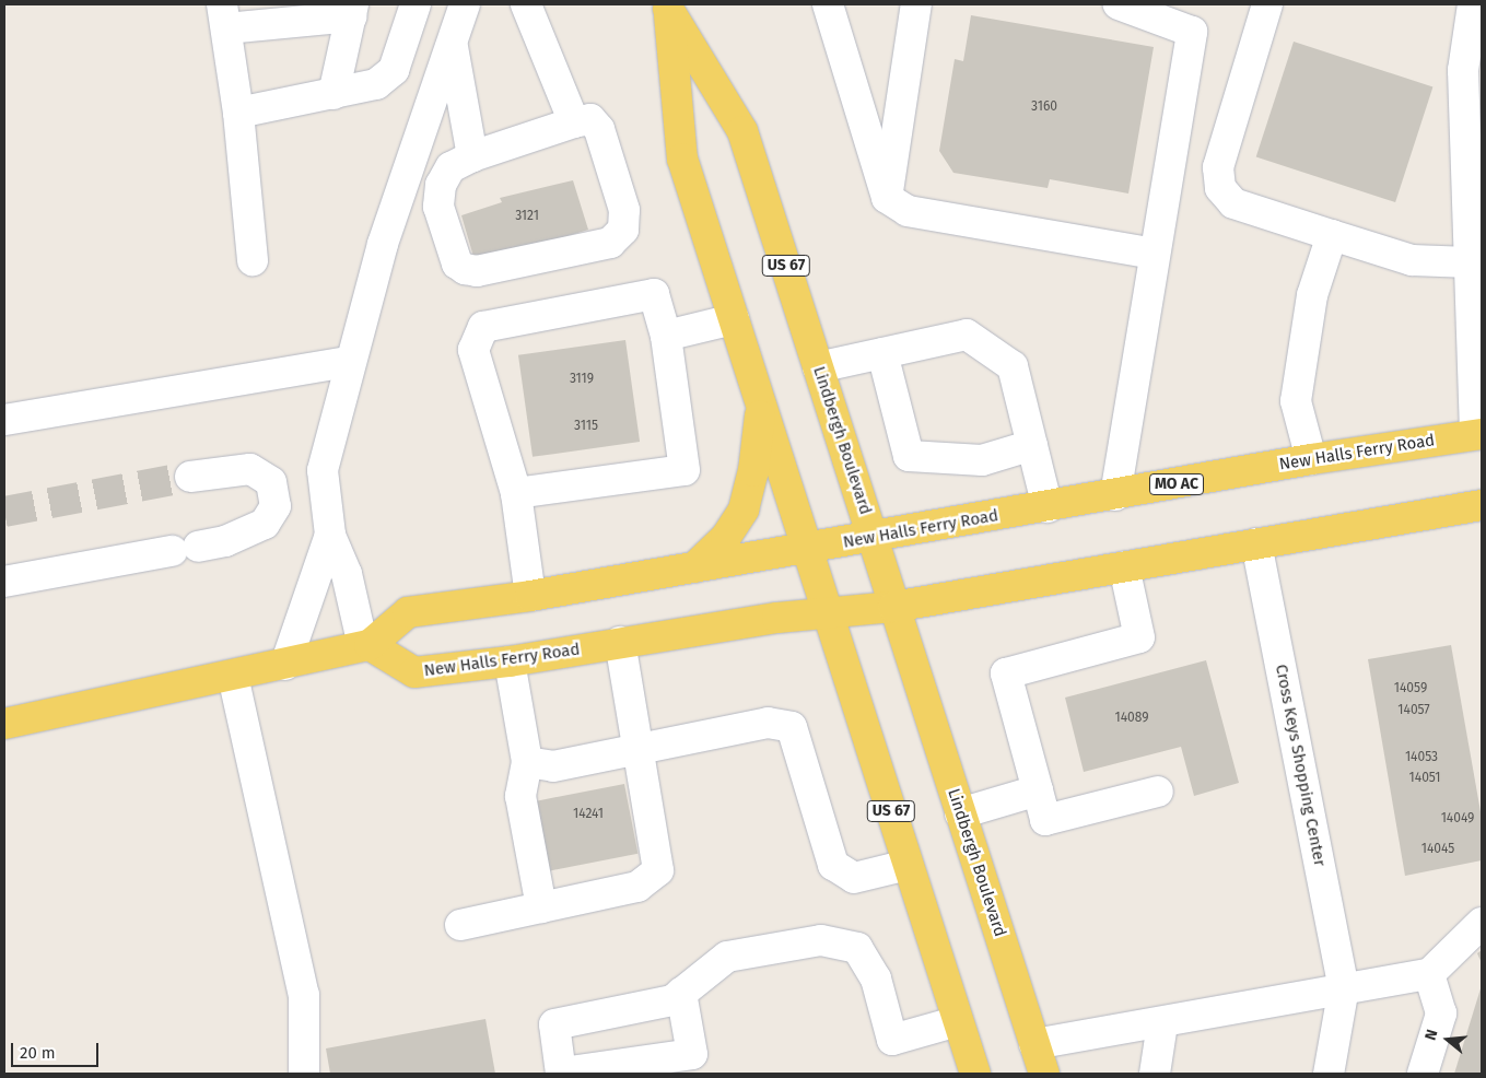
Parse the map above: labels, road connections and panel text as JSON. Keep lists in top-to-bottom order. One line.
{"streets":{"main road":["US 67","Lindbergh Boulevard","New Halls Ferry Road","MO AC"],"street":["Cross Keys Shopping Center"]},"crossings":[["US 67","Lindbergh Boulevard"],["US 67","New Halls Ferry Road"],["Lindbergh Boulevard","New Halls Ferry Road"],["New Halls Ferry Road","Cross Keys Shopping Center"]],"house_numbers":["3160","3121","3119","3115","14059","14057","14089","14053","14051","14241","14049","14045"],"scale_bar":"20 m","north":"left"}
